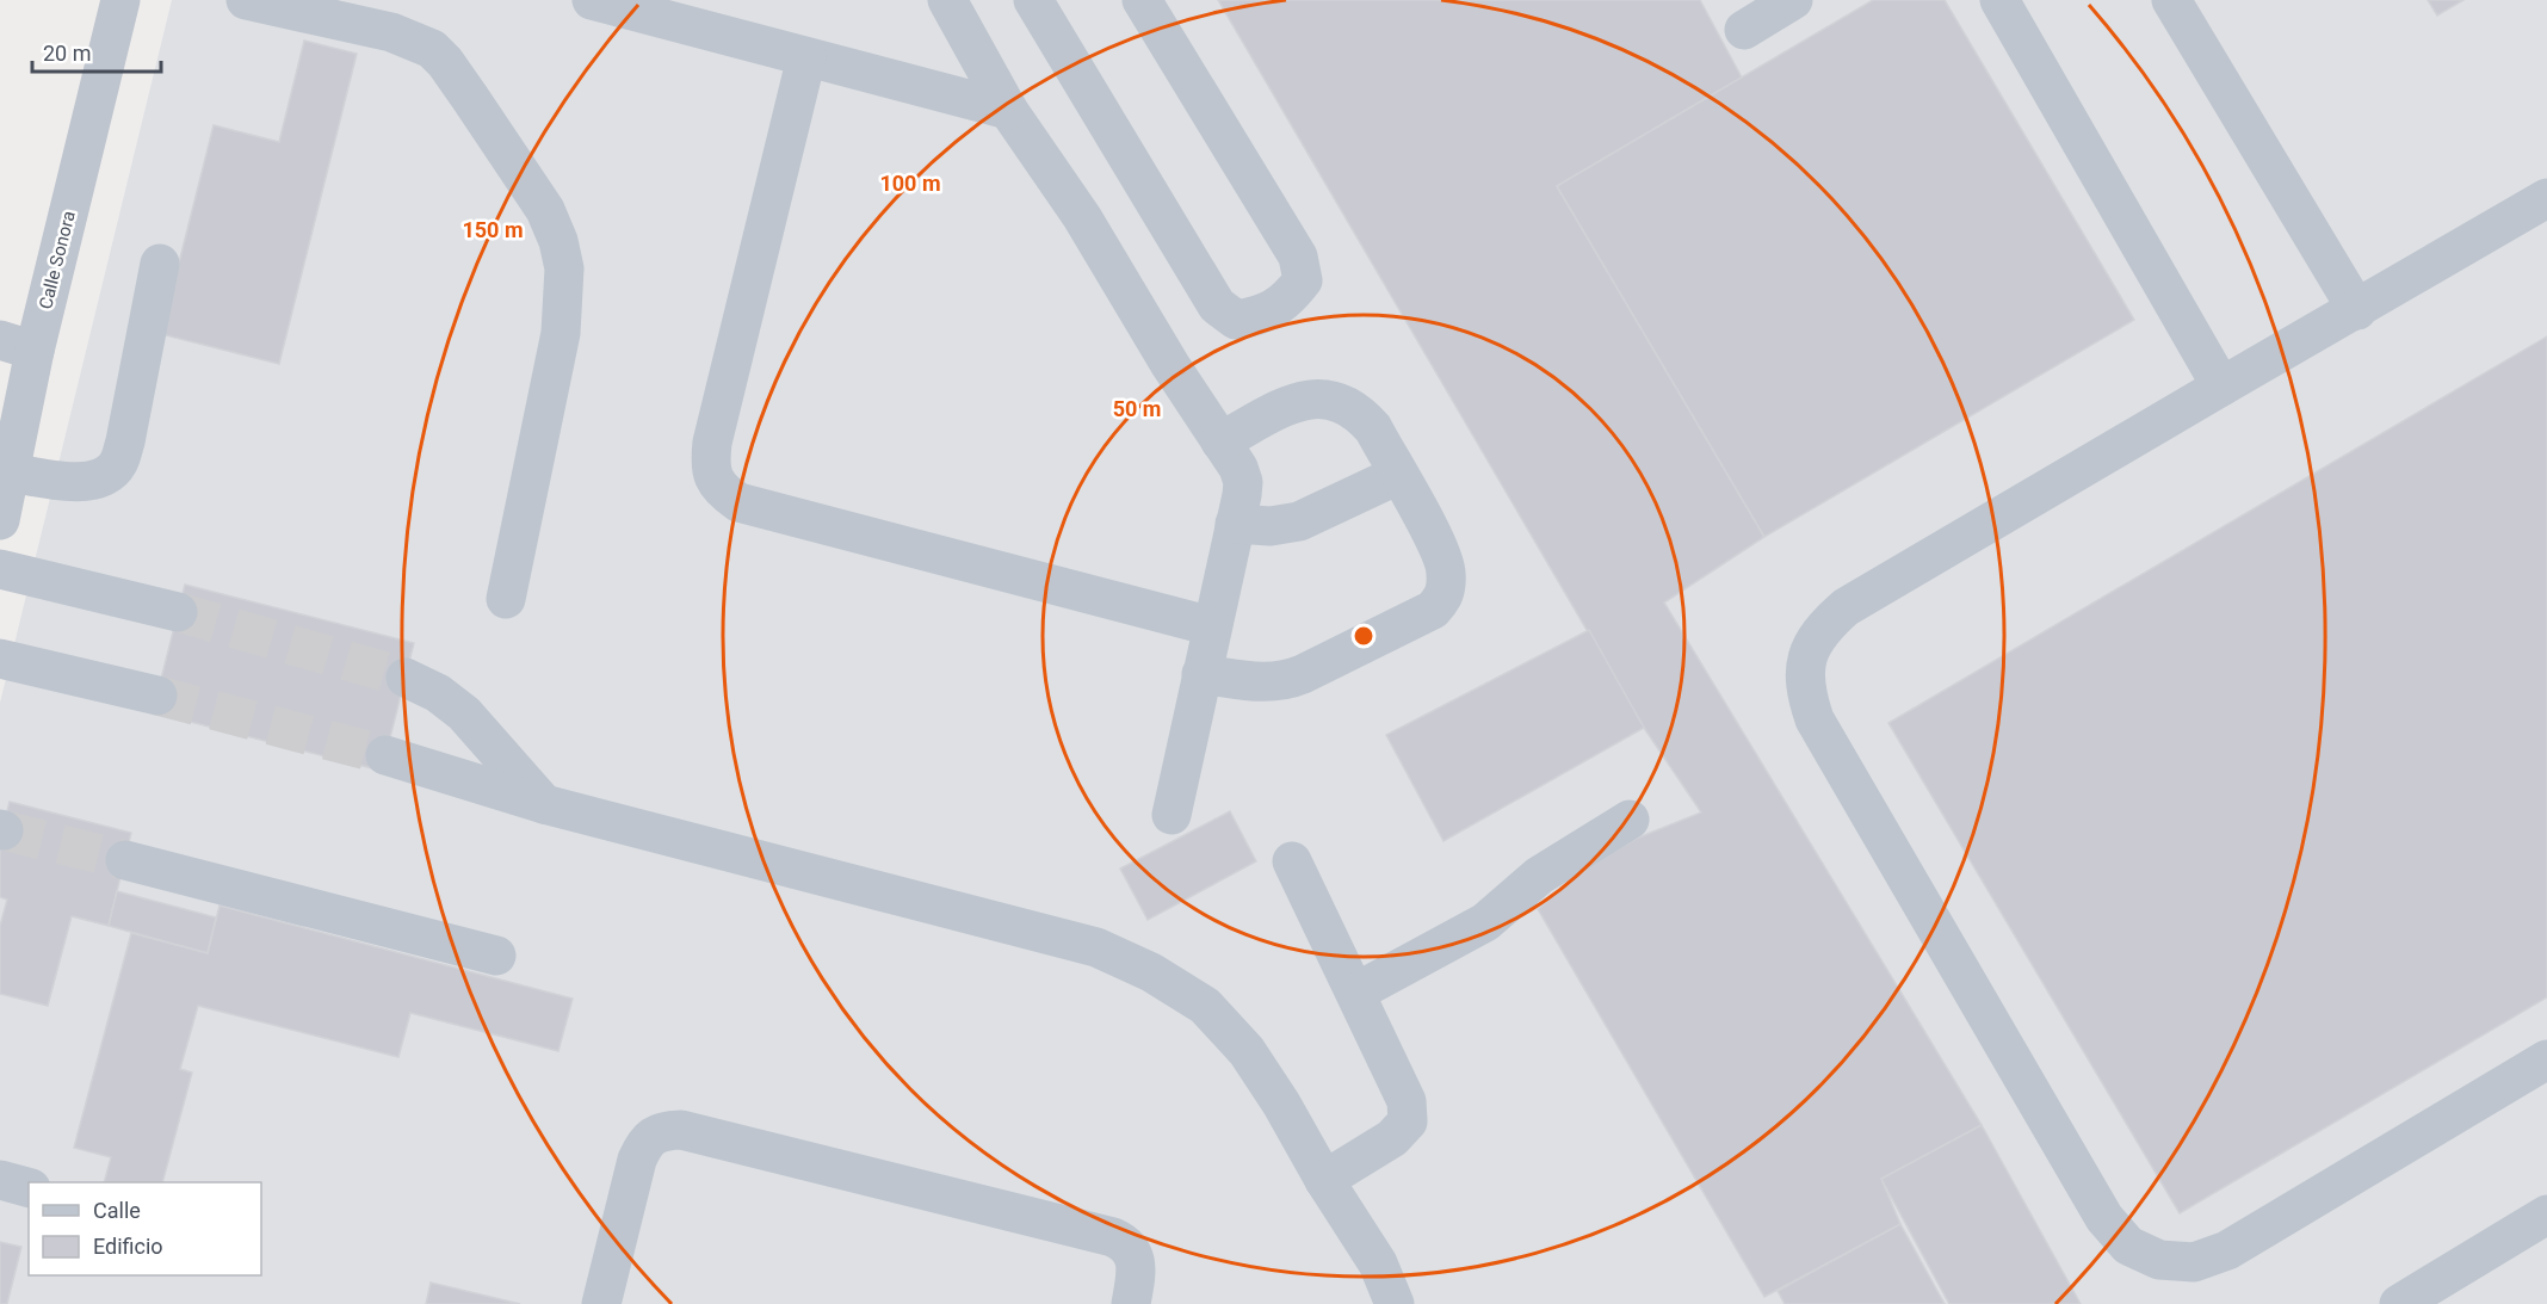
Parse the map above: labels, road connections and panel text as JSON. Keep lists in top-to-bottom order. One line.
{"streets":{"street":["Calle Sonora"]},"legend":["Calle","Edificio"],"scale_bar":"20 m","rings":["100 m","150 m","50 m"]}
